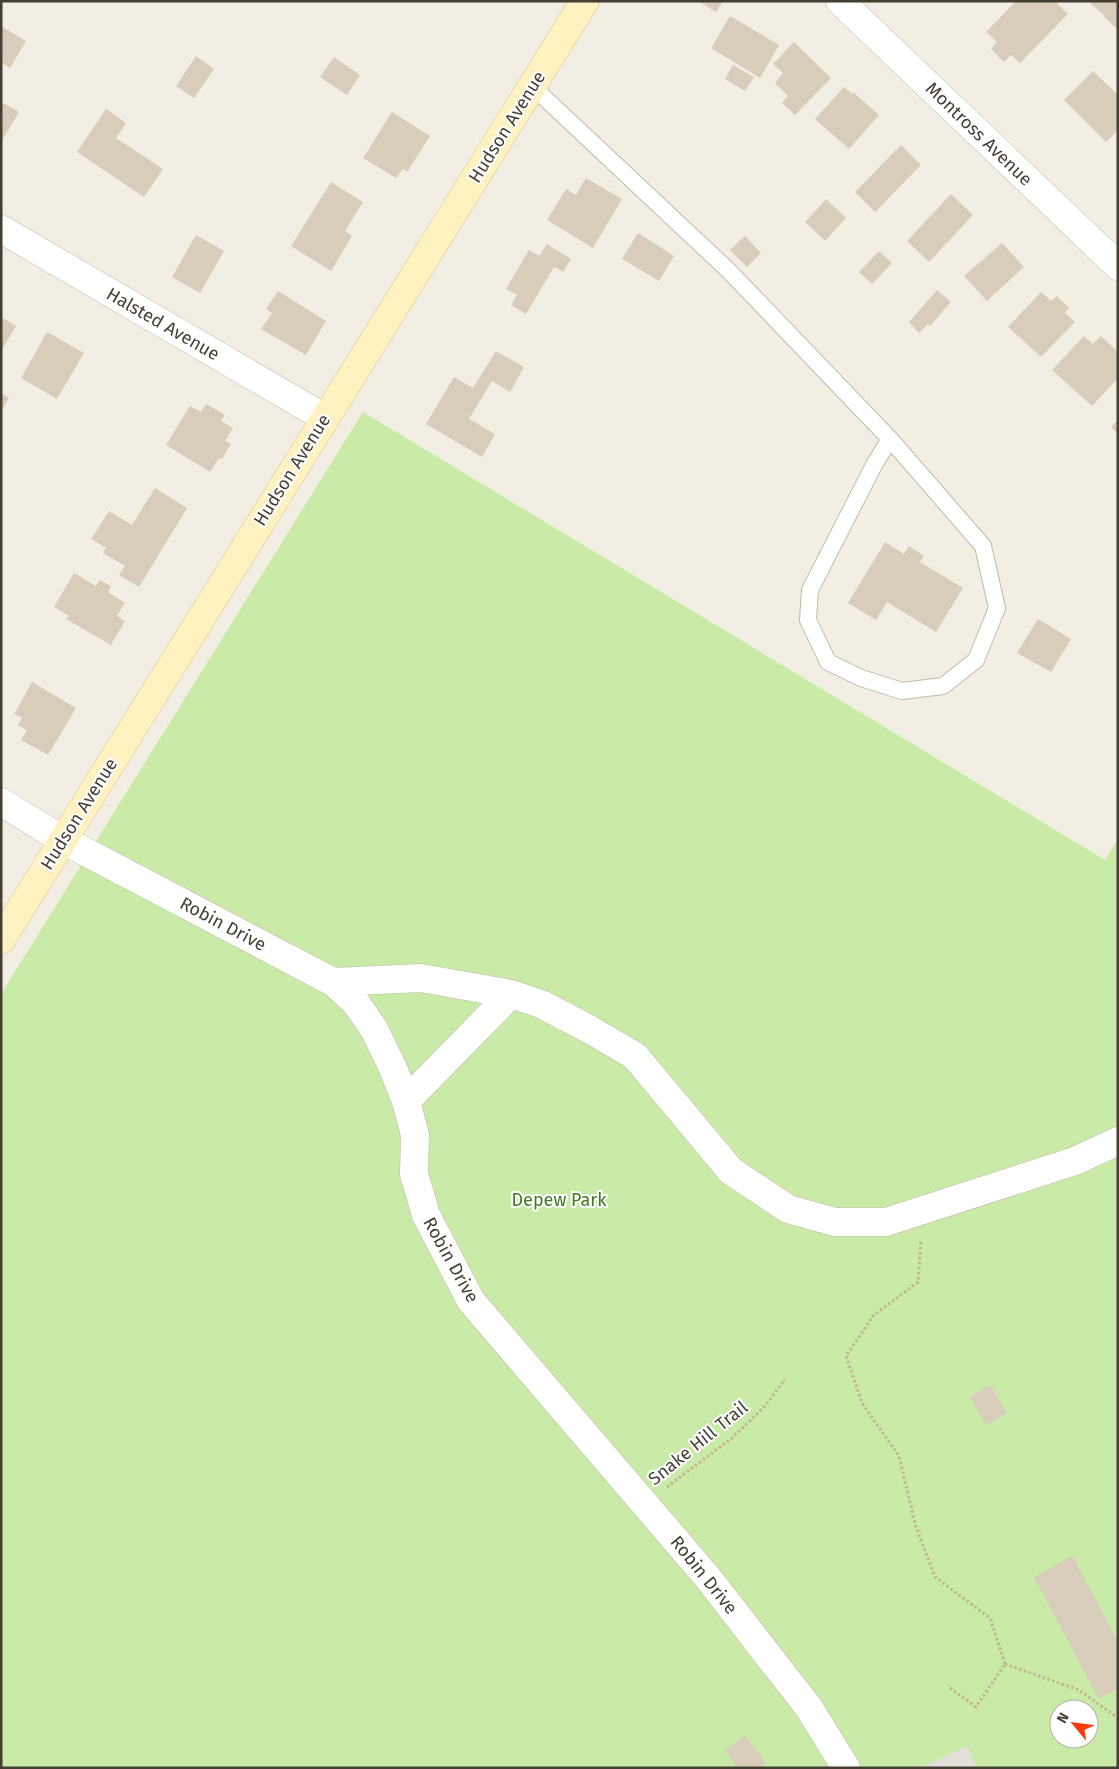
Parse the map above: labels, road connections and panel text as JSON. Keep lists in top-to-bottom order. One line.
{"streets":{"street":["Hudson Avenue","Montross Avenue","Halsted Avenue","Robin Drive"],"path":["Snake Hill Trail"]},"crossings":[["Hudson Avenue","Halsted Avenue"],["Hudson Avenue","Robin Drive"],["Robin Drive","Snake Hill Trail"]],"parks":["Depew Park"],"north":"top left"}
